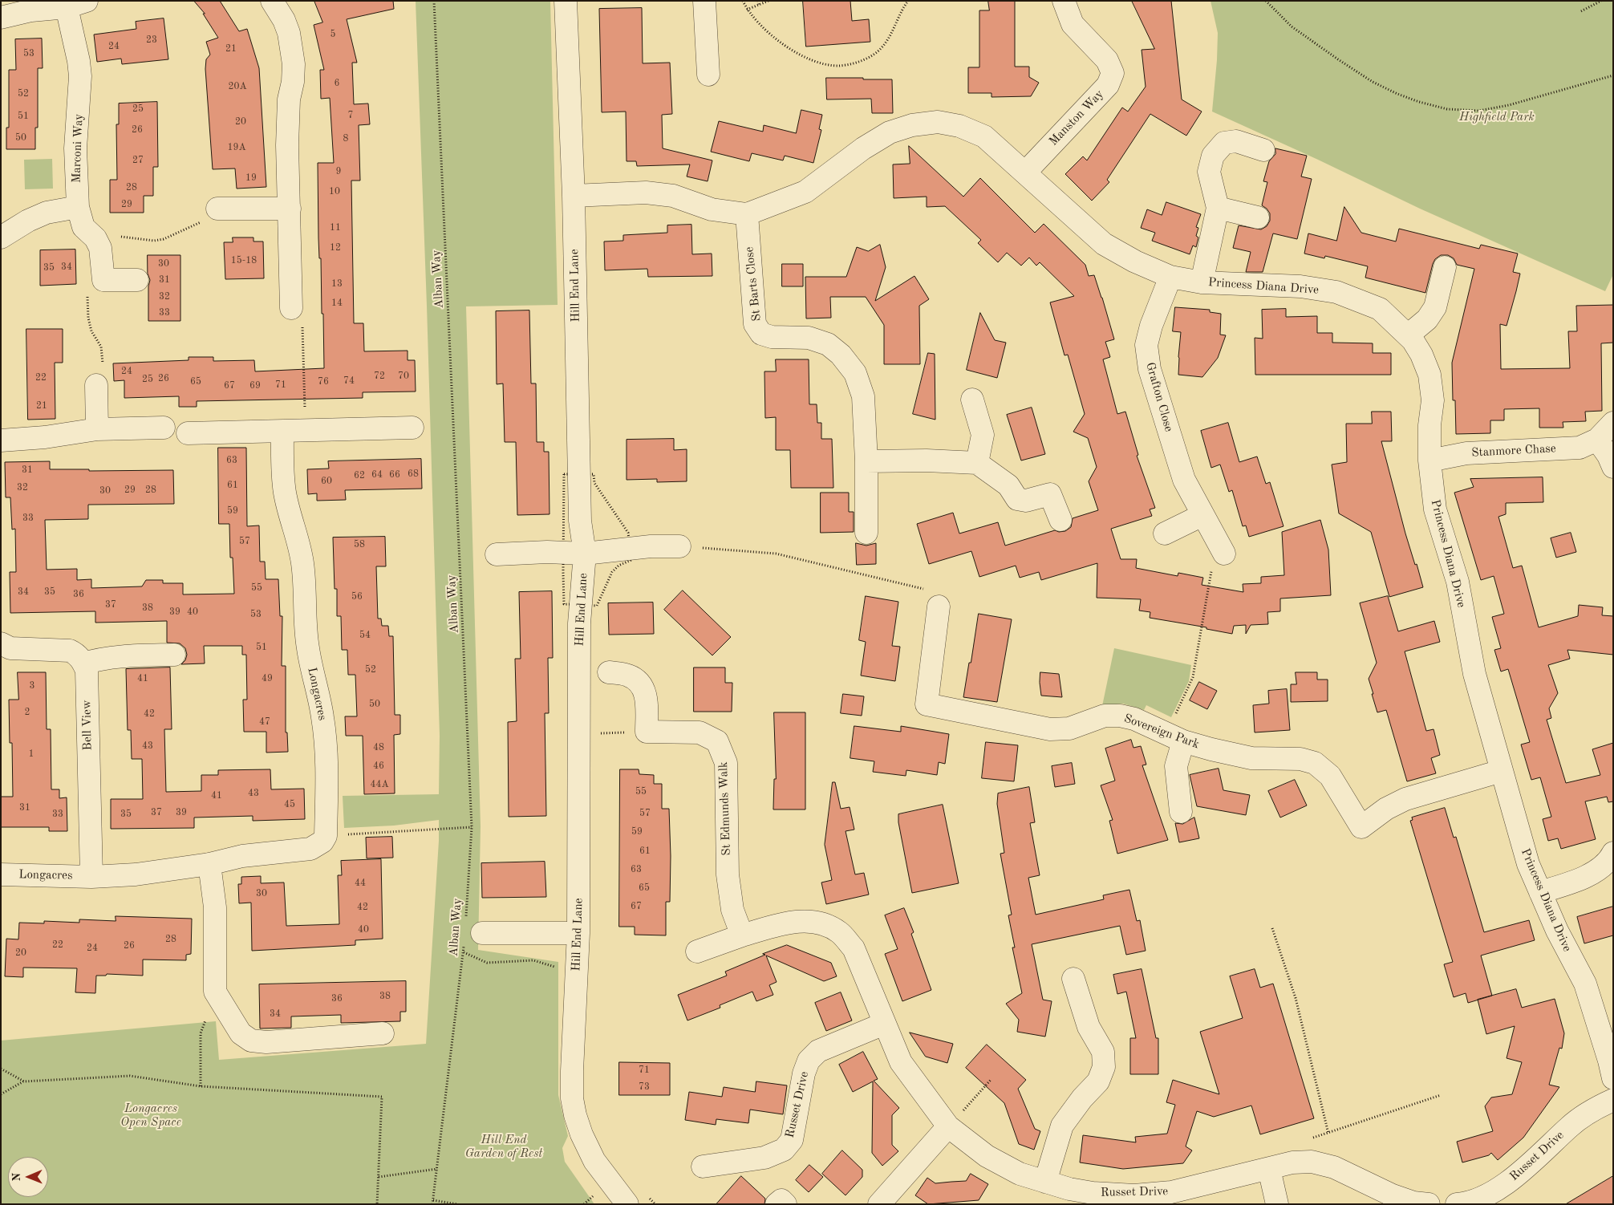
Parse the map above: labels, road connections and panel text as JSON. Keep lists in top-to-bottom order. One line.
{"streets":{"street":["Manston Way","Marconi Way","St Barts Close","Hill End Lane","Princess Diana Drive","Grafton Close","Stanmore Chase","Longacres","Bell View","Sovereign Park","St Edmunds Walk","Russet Drive"],"path":["Alban Way"]},"crossings":[["Manston Way","Princess Diana Drive"],["St Barts Close","Princess Diana Drive"],["Hill End Lane","Princess Diana Drive"],["Princess Diana Drive","Grafton Close"],["Princess Diana Drive","Stanmore Chase"],["Princess Diana Drive","Sovereign Park"],["Longacres","Bell View"]],"parks":["Highfield Park","Longacres Open Space","Hill End Garden of Rest"],"house_numbers":["5","23","24","21","53","6","20A","52","25","7","51","20","26","50","8","19A","27","9","19","28","10","29","11","12","15-18","30","34","35","31","13","32","14","33","24","72","70","22","26","25","74","65","76","71","67","69","21","63","31","68","64","66","62","60","61","32","29","28","30","59","33","57","58","55","34","35","36","56","37","38","39","40","53","54","51","52","41","49","3","50","2","42","47","43","48","1","46","44A","55","43","41","45","31","37","39","57","33","35","59","61","63","44","65","30","67","42","40","28","22","26","24","20","38","36","34","71","73"],"north":"left"}
